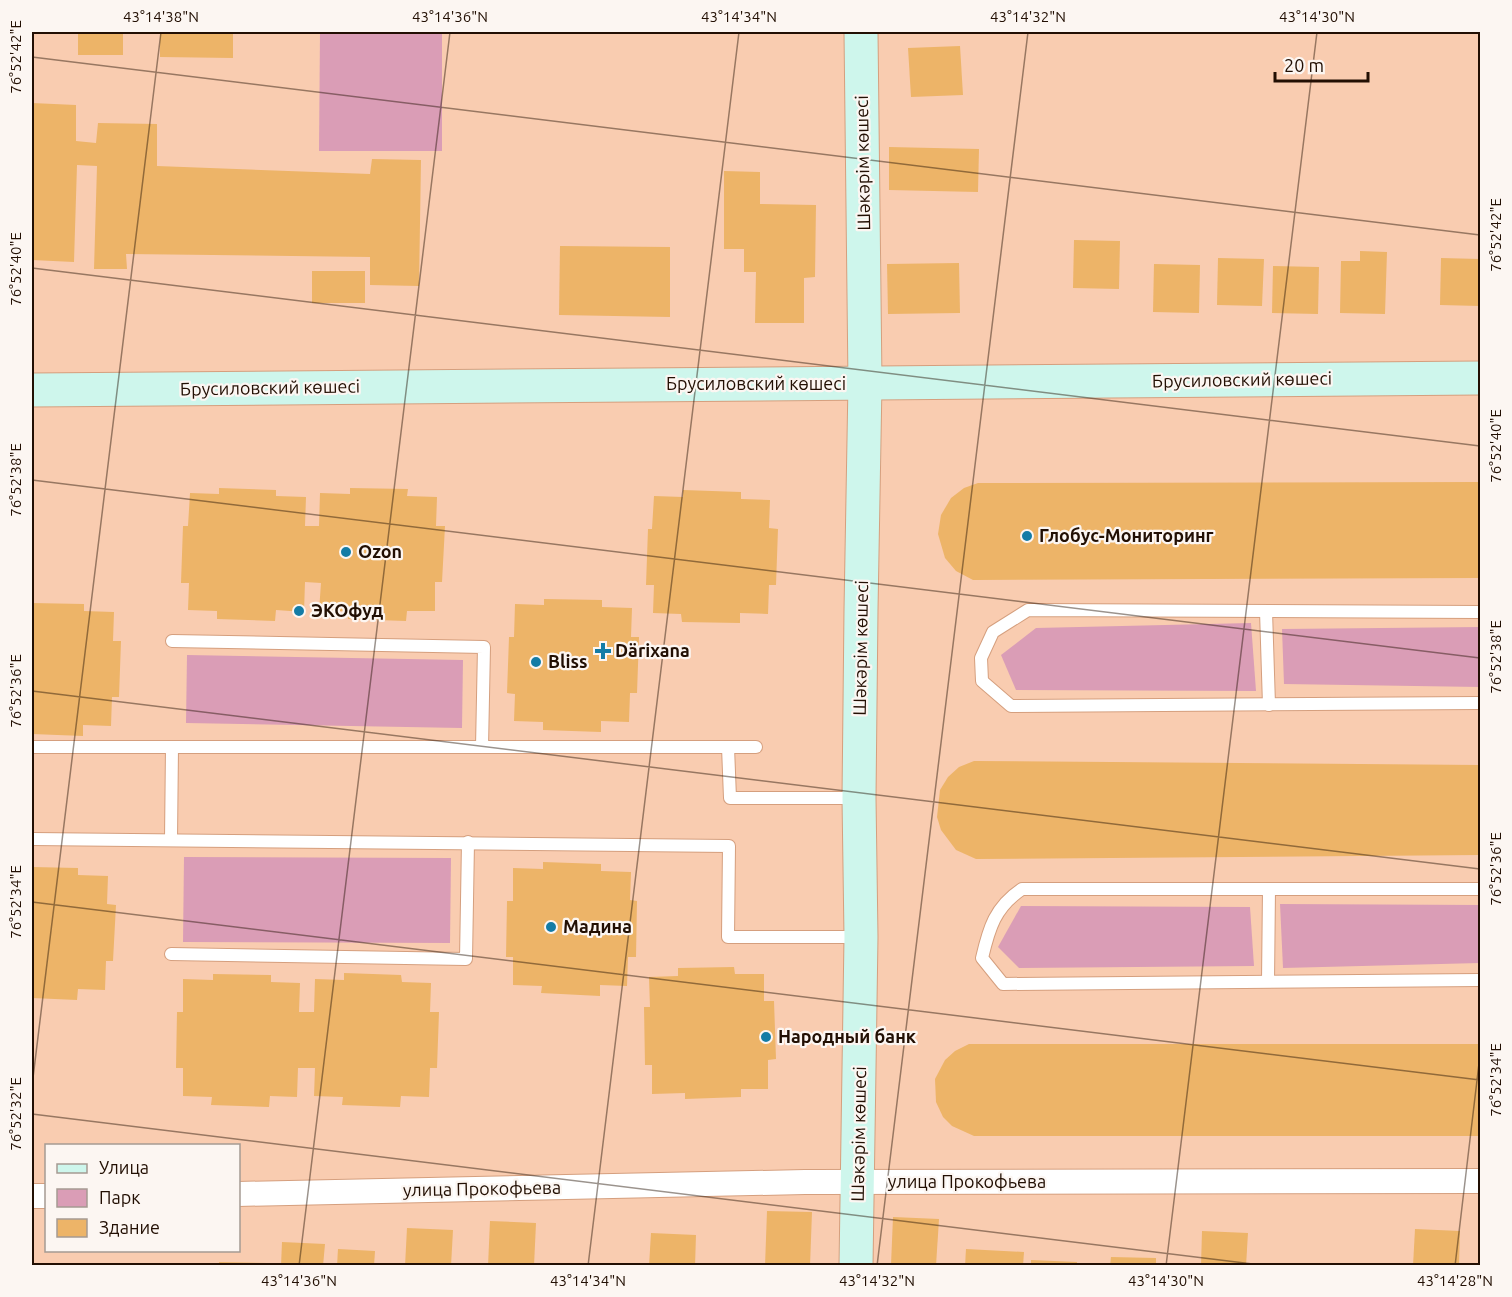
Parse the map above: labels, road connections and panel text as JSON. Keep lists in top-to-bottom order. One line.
{"streets":{"street":["Шәкәрім көшесі","Брусиловский көшесі","улица Прокофьева"]},"crossings":[["Шәкәрім көшесі","Брусиловский көшесі"],["Шәкәрім көшесі","улица Прокофьева"]],"places":{"other":["Глобус-Мониторинг","Ozon","ЭКОфуд","Bliss","Мадина","Народный банк"],"health":["Därixana"]},"legend":["Улица","Парк","Здание"],"scale_bar":"20 m","coordinates":["43°14'38\"N","43°14'36\"N","43°14'34\"N","43°14'32\"N","43°14'30\"N","76°52'42\"E","76°52'40\"E","76°52'38\"E","76°52'36\"E","76°52'34\"E","76°52'32\"E","43°14'28\"N"]}
